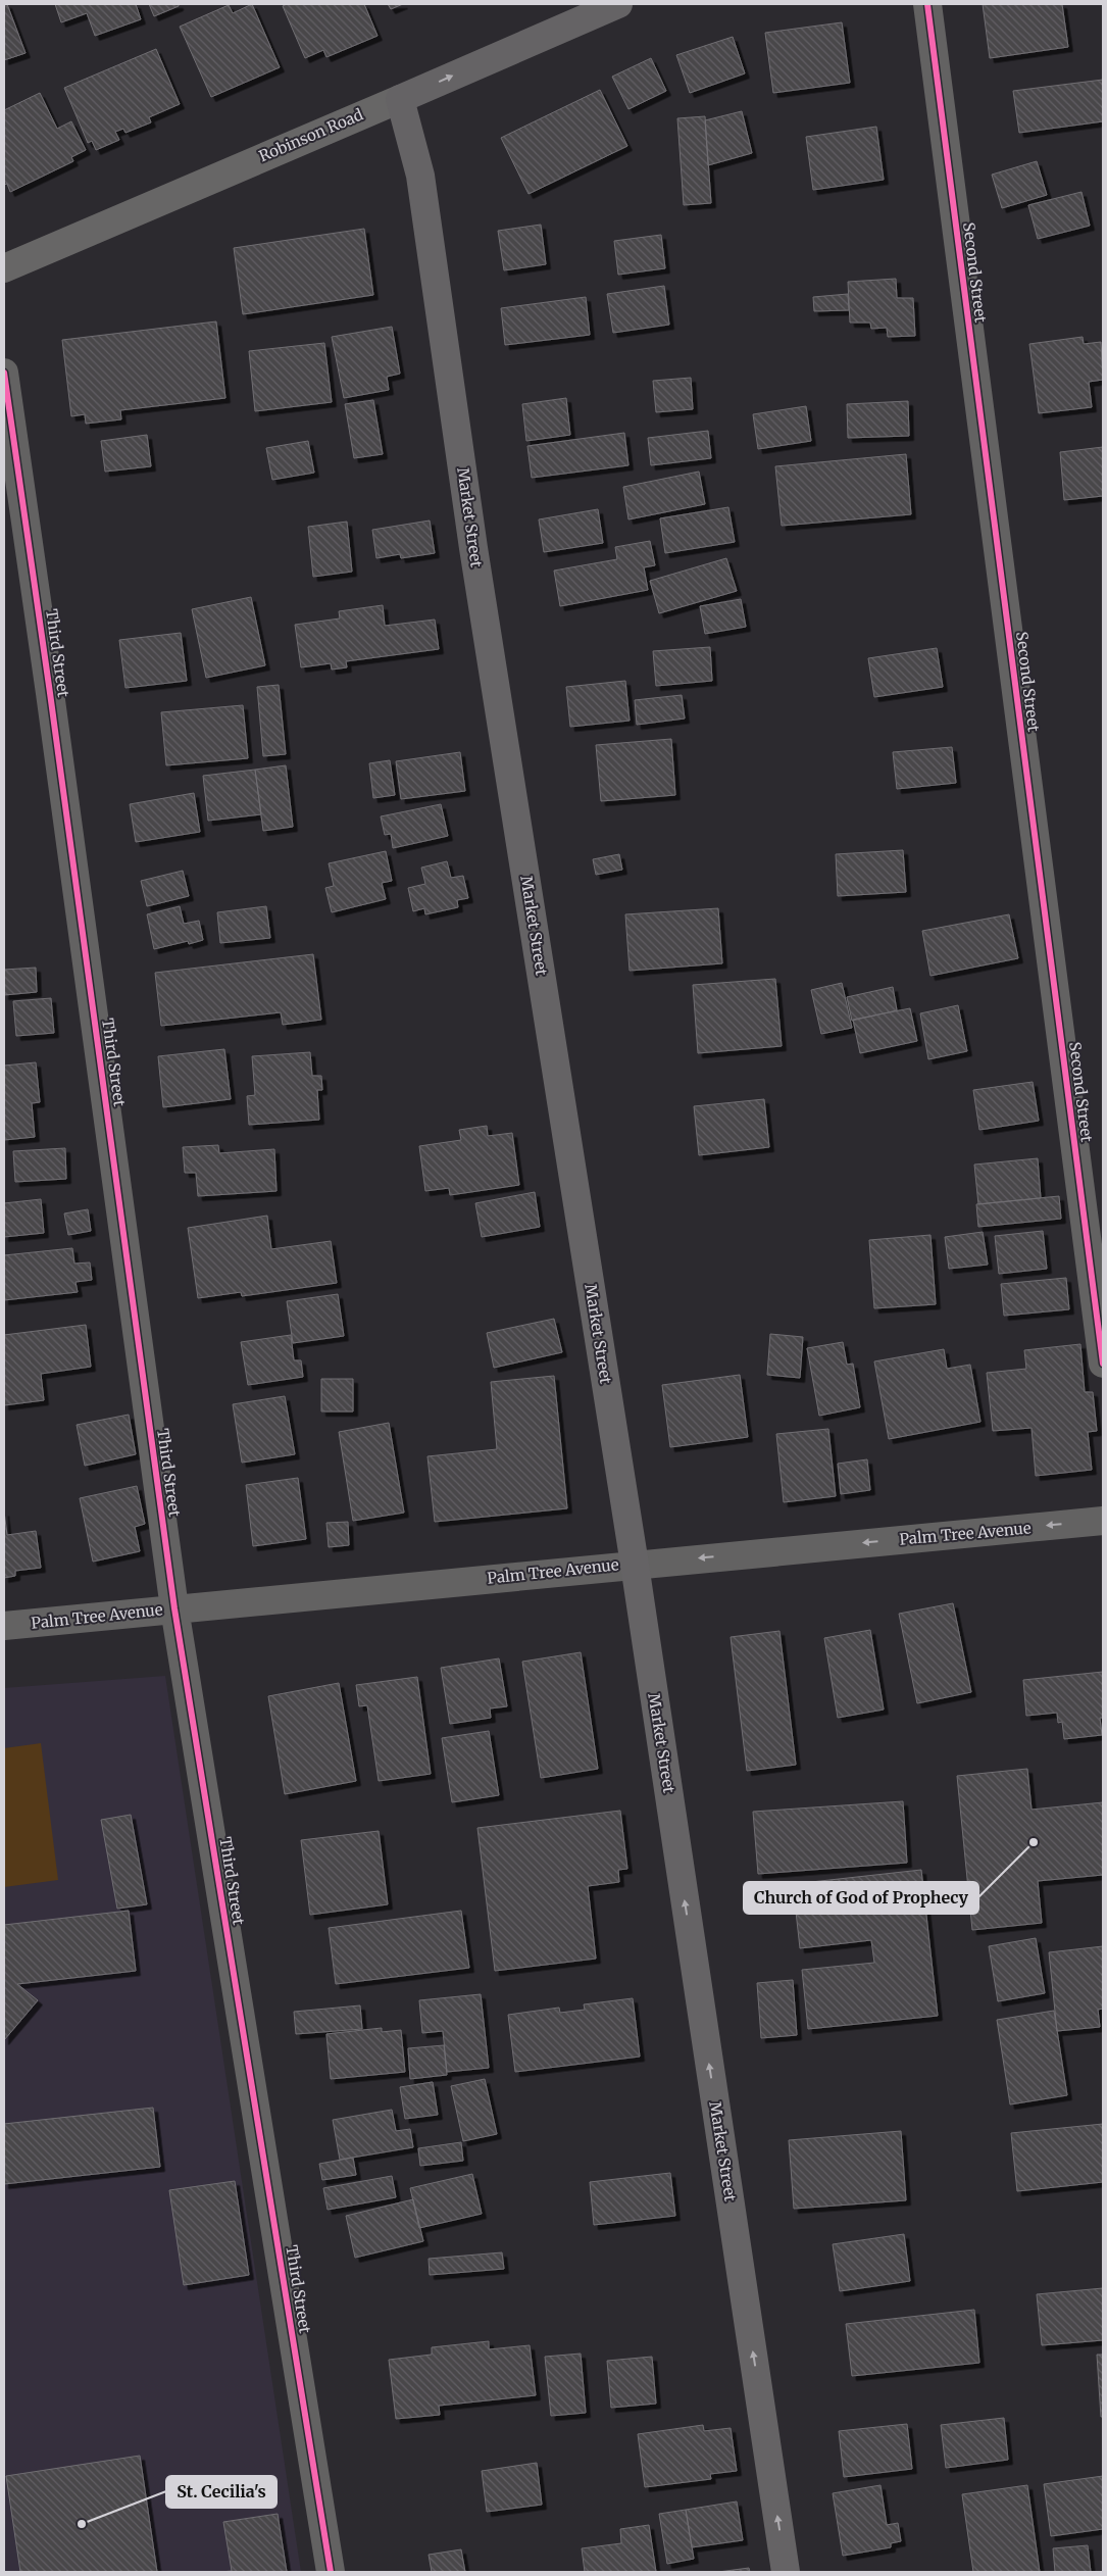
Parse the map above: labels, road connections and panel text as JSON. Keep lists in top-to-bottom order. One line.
{"streets":{"main road":["Robinson Road","Market Street"],"street":["Second Street","Third Street","Palm Tree Avenue"]},"crossings":[["Robinson Road","Market Street"],["Market Street","Palm Tree Avenue"],["Third Street","Palm Tree Avenue"]],"one_way":["Robinson Road","Market Street","Palm Tree Avenue"],"places":["Church of God of Prophecy","St. Cecilia's"]}
